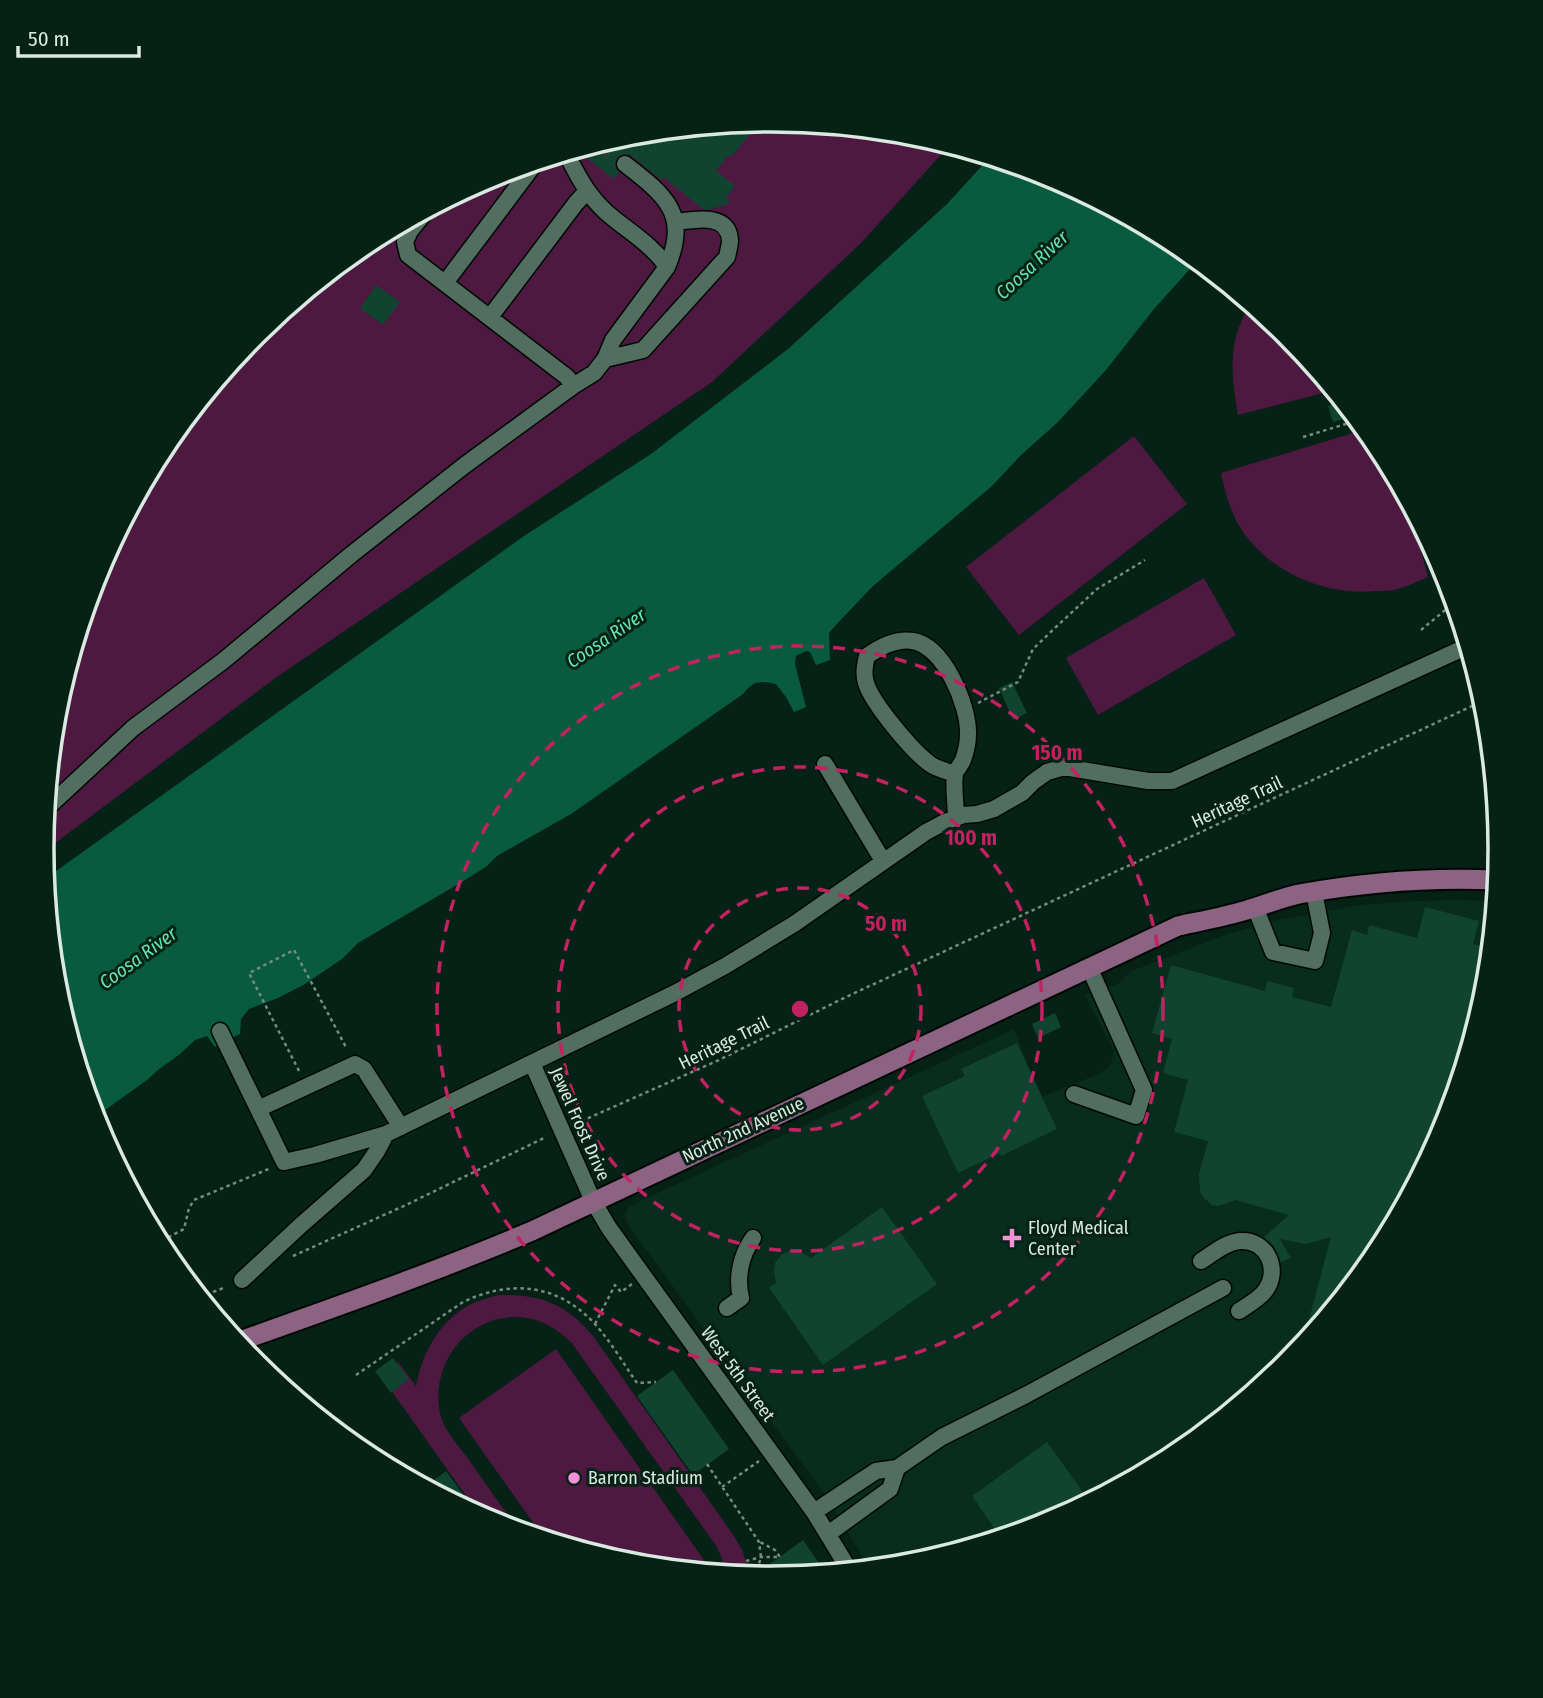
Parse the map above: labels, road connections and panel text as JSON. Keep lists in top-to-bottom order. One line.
{"streets":{"main road":["North 2nd Avenue"],"street":["Jewel Frost Drive","West 5th Street"],"path":["Heritage Trail"]},"crossings":[["Heritage Trail","Jewel Frost Drive"],["Jewel Frost Drive","North 2nd Avenue"],["Jewel Frost Drive","West 5th Street"],["North 2nd Avenue","West 5th Street"]],"water":["Coosa River"],"places":{"health":["Floyd Medical Center"],"other":["Barron Stadium"]},"scale_bar":"50 m","rings":["150 m","100 m","50 m"]}
